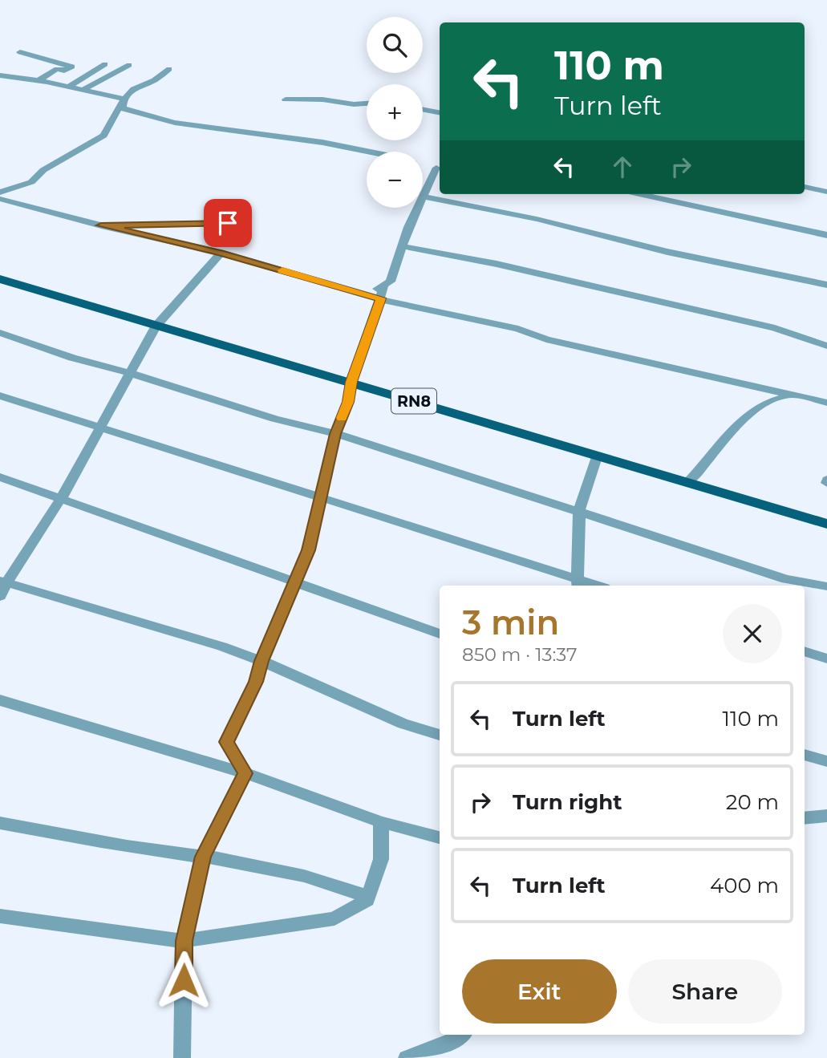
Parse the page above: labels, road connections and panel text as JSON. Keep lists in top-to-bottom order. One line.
{"streets":{"main road":["RN8"]},"page":{"map_buttons":["+","−"],"turn":["110 m","Turn left"],"heading":["3 min","850 m · 13:37"],"list":[{"name":"Turn left","value":"110 m"},{"name":"Turn right","value":"20 m"},{"name":"Turn left","value":"400 m"}],"buttons":["Exit","Share"]}}
